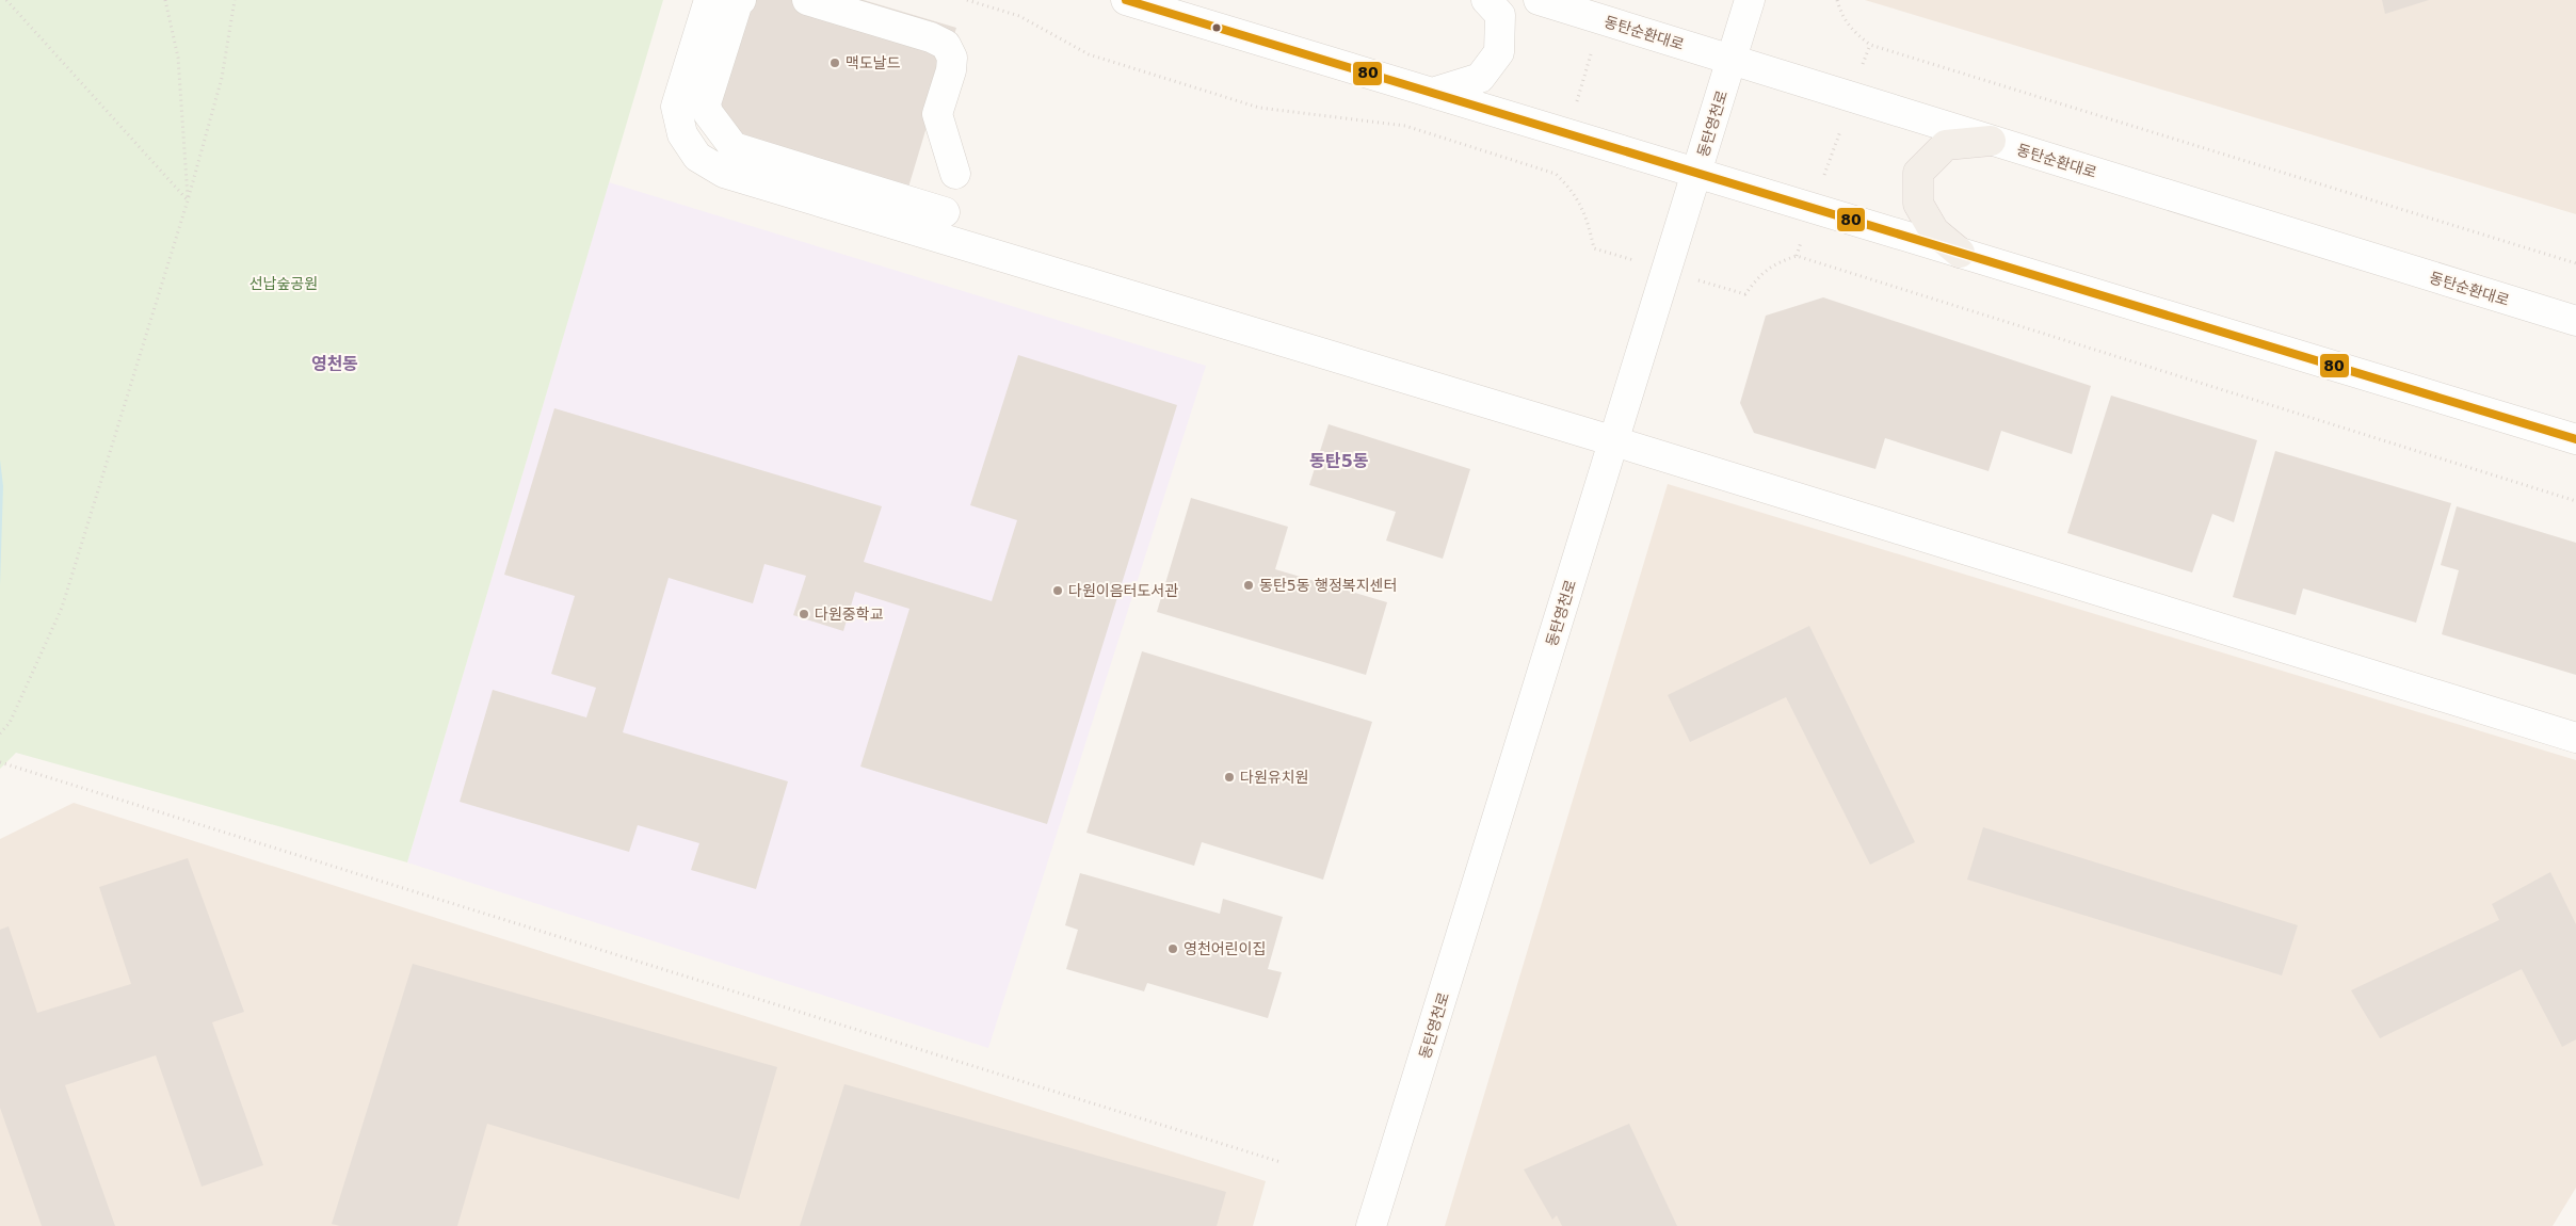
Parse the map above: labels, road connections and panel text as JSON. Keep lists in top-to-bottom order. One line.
{"streets":{"street":["동탄순환대로","동탄영천로"]},"crossings":[["동탄순환대로","동탄영천로"]],"districts":["영천동","동탄5동"],"parks":["선납숲공원"],"places":["맥도날드","동탄5동 행정복지센터","다원이음터도서관","다원중학교","다원유치원","영천어린이집"],"lines":["transit line 80"]}
